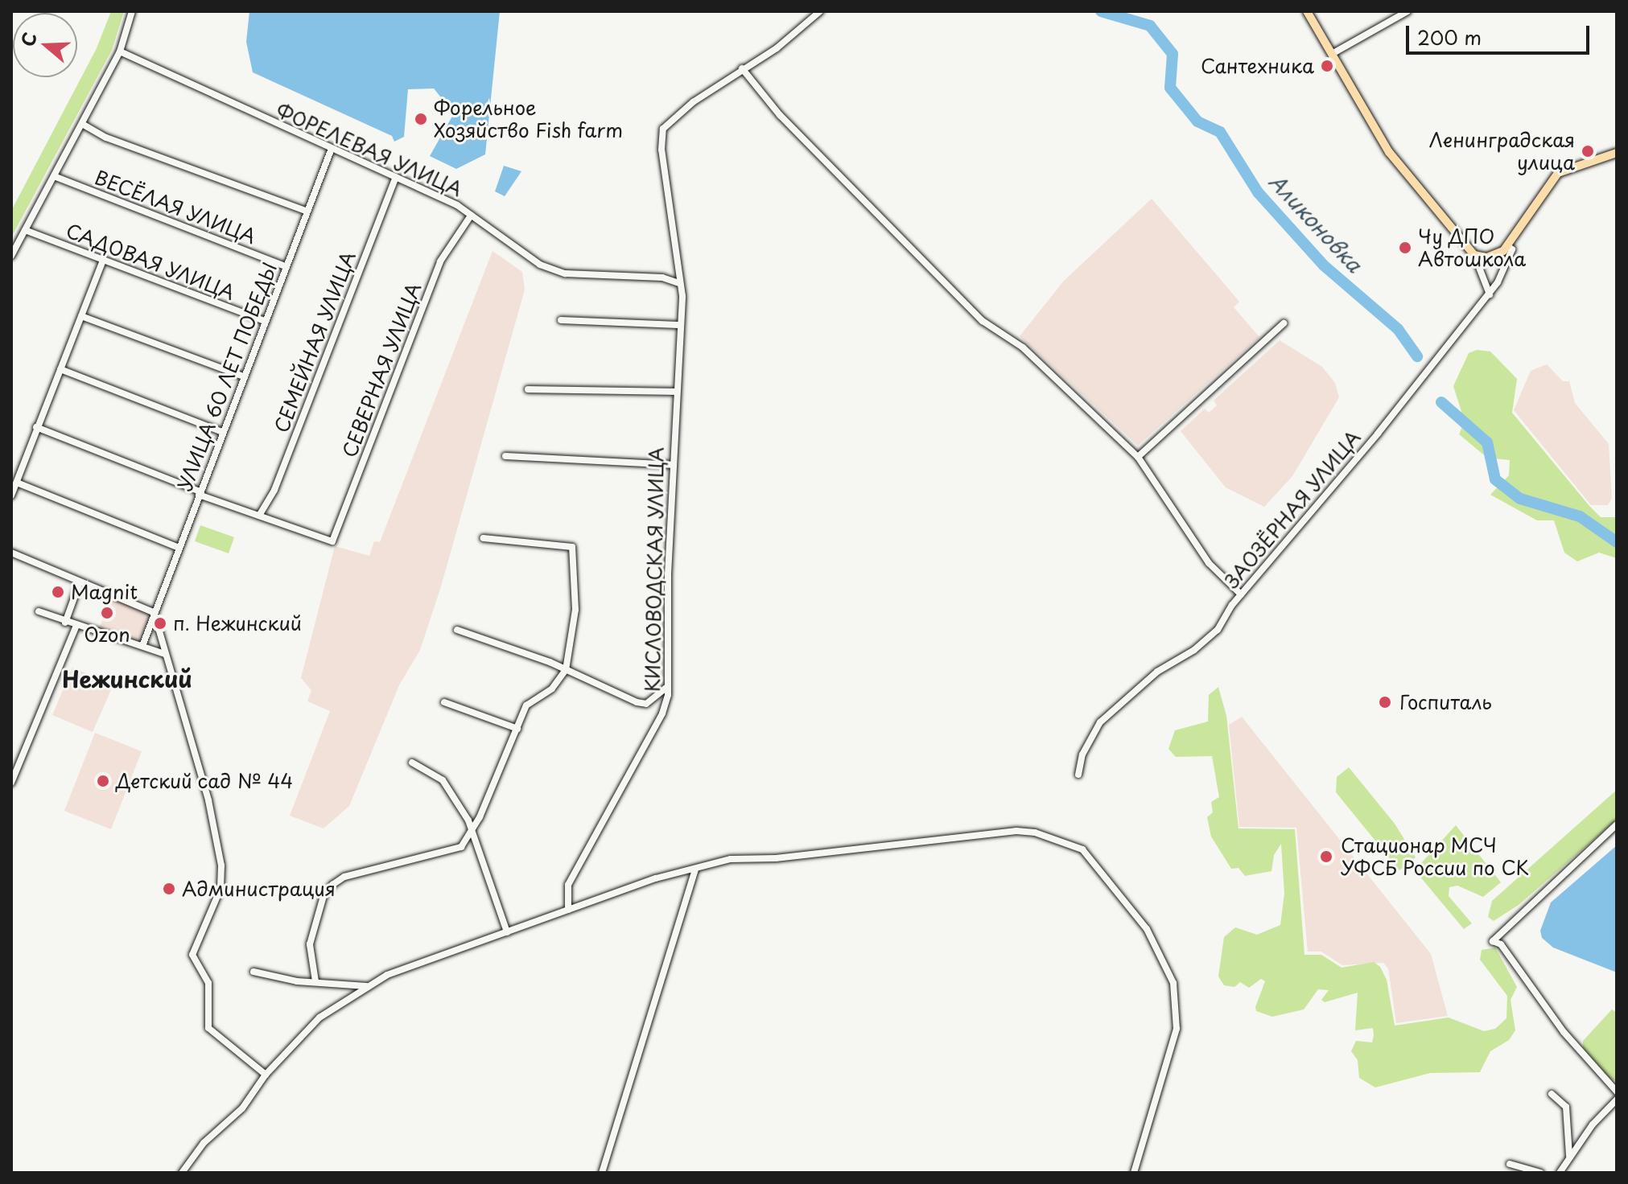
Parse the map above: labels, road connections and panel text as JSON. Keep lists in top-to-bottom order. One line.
{"streets":{"street":["ФОРЕЛЕВАЯ УЛИЦА","ВЕСЁЛАЯ УЛИЦА","САДОВАЯ УЛИЦА","СЕМЕЙНАЯ УЛИЦА","СЕВЕРНАЯ УЛИЦА","УЛИЦА 60 ЛЕТ ПОБЕДЫ","ЗАОЗЁРНАЯ УЛИЦА","КИСЛОВОДСКАЯ УЛИЦА"]},"crossings":[["ФОРЕЛЕВАЯ УЛИЦА","СЕМЕЙНАЯ УЛИЦА"],["ФОРЕЛЕВАЯ УЛИЦА","СЕВЕРНАЯ УЛИЦА"],["ФОРЕЛЕВАЯ УЛИЦА","УЛИЦА 60 ЛЕТ ПОБЕДЫ"],["ФОРЕЛЕВАЯ УЛИЦА","КИСЛОВОДСКАЯ УЛИЦА"],["ВЕСЁЛАЯ УЛИЦА","УЛИЦА 60 ЛЕТ ПОБЕДЫ"],["САДОВАЯ УЛИЦА","УЛИЦА 60 ЛЕТ ПОБЕДЫ"],["СЕМЕЙНАЯ УЛИЦА","СЕВЕРНАЯ УЛИЦА"]],"districts":["Нежинский"],"water":["Аликоновка"],"places":["Сантехника","Форельное Хозяйство Fish farm","Ленинградская улица","Чу ДПО Автошкола","Magnit","Ozon","п. Нежинский","Госпиталь","Детский сад № 44","Стационар МСЧ УФСБ России по СК","Администрация"],"scale_bar":"200 m","north":"left"}
